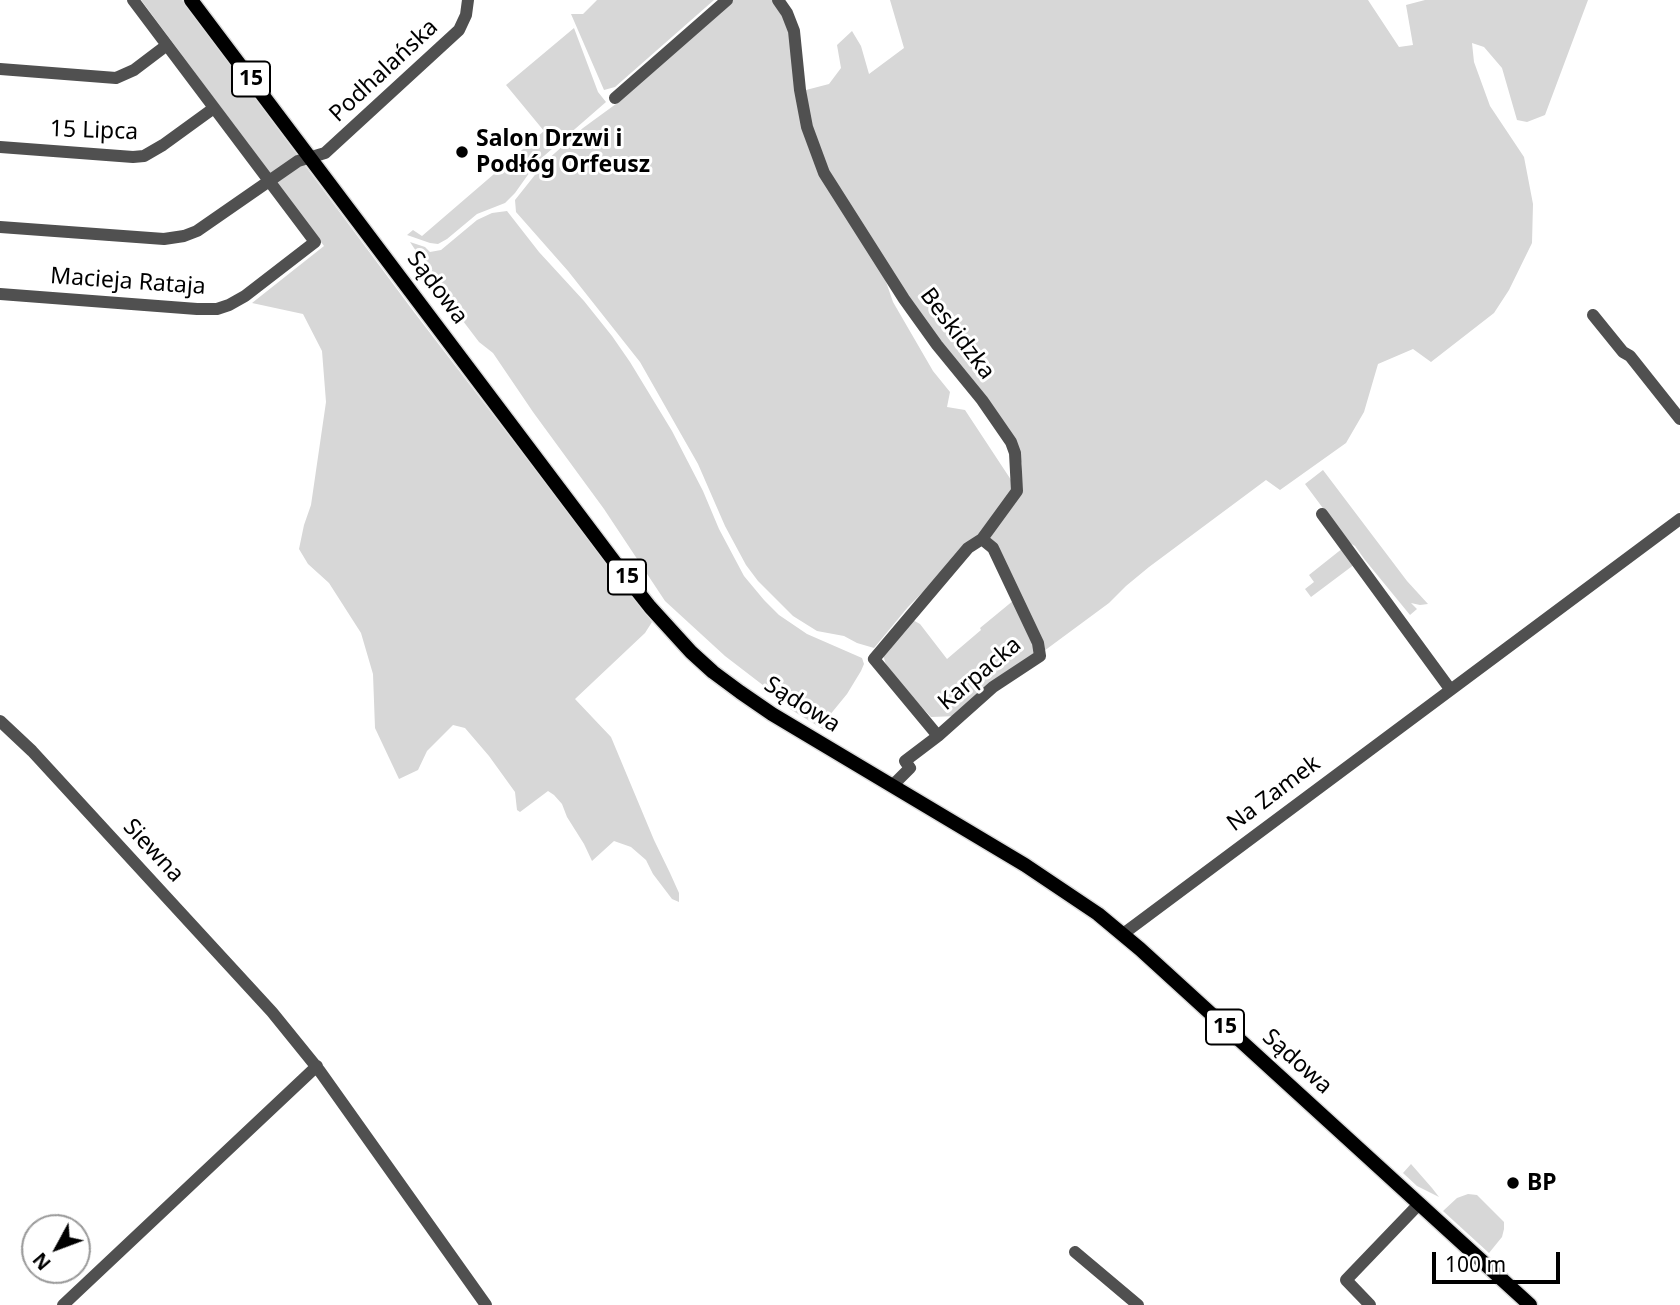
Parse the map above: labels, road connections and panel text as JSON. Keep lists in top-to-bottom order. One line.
{"streets":{"main road":["15","Sądowa"],"street":["Podhalańska","15 Lipca","Macieja Rataja","Beskidzka","Karpacka","Na Zamek","Siewna"]},"crossings":[["Podhalańska","Macieja Rataja"],["Podhalańska","Sądowa"],["Sądowa","Karpacka"],["Sądowa","Na Zamek"],["Beskidzka","Karpacka"]],"places":["Salon Drzwi i Podłóg Orfeusz","BP"],"scale_bar":"100 m","north":"bottom left"}
